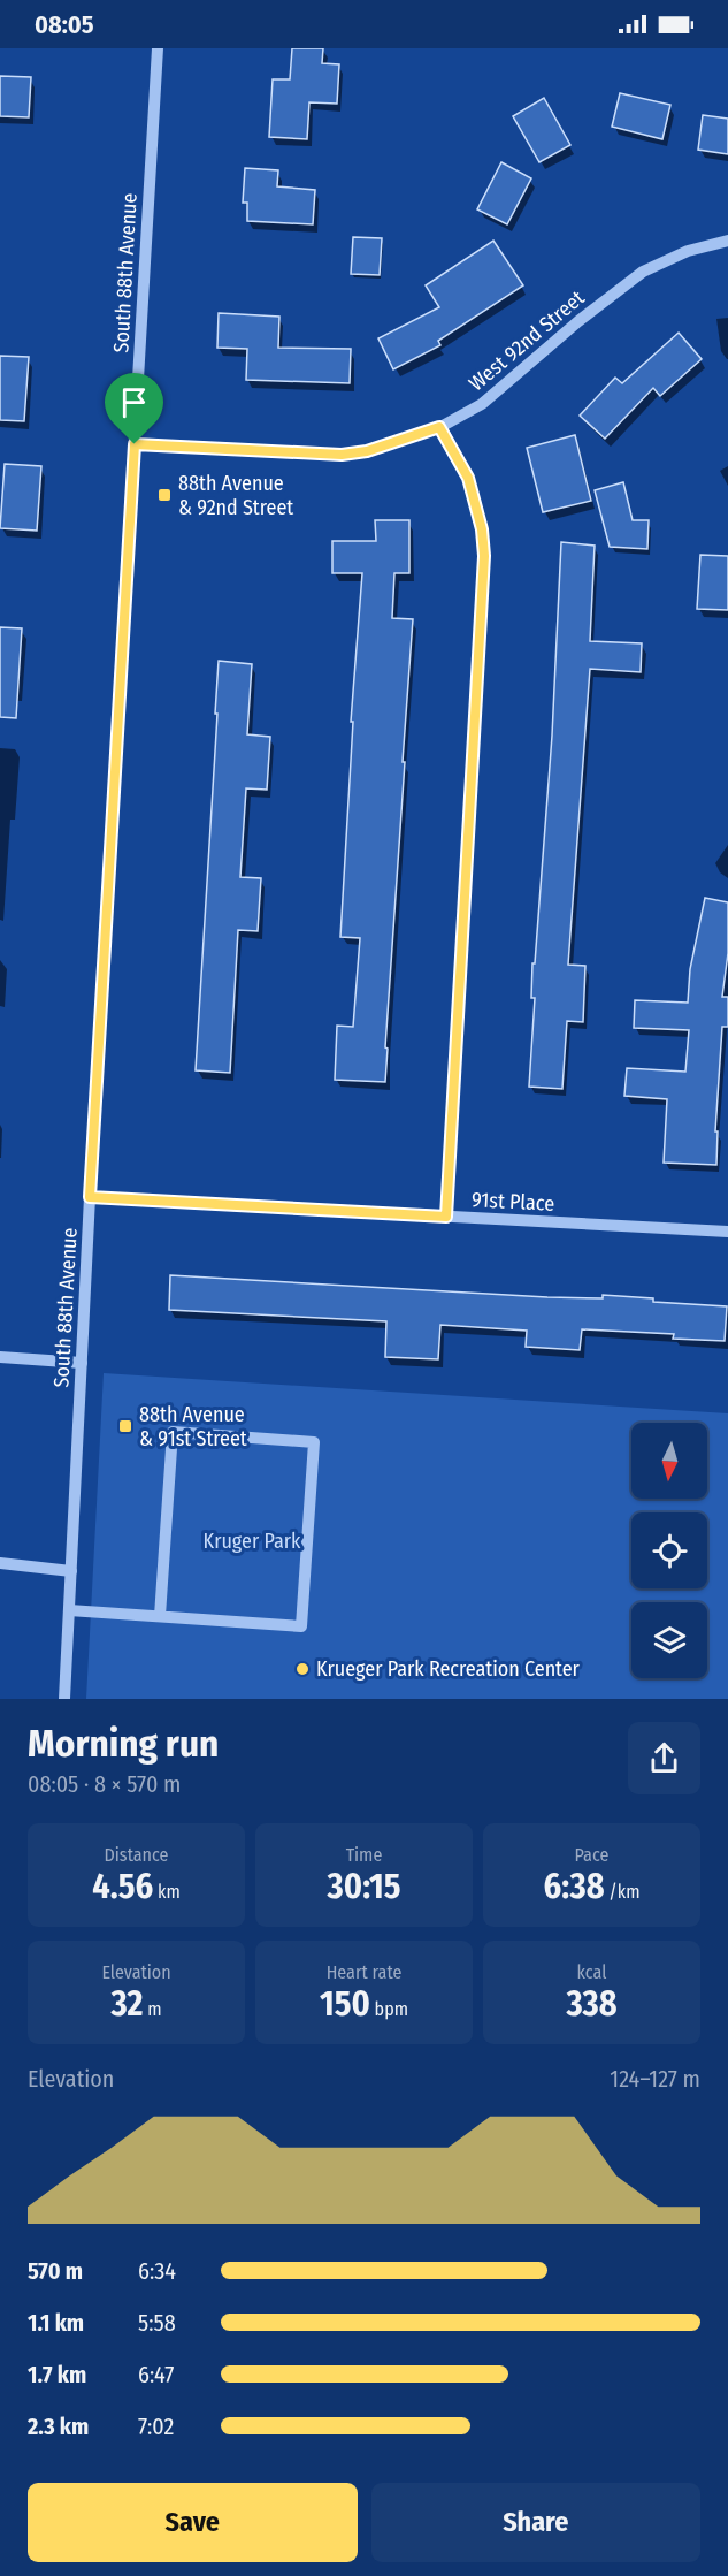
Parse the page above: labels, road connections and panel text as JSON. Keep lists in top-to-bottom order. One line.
{"streets":{"street":["South 88th Avenue","West 92nd Street","91st Place"]},"crossings":[["South 88th Avenue","West 92nd Street"],["South 88th Avenue","91st Place"]],"parks":["Kruger Park"],"places":{"transit":["88th Avenue & 92nd Street","88th Avenue & 91st Street"],"other":["Krueger Park Recreation Center"]},"north":"bottom","page":{"status":"08:05","heading":["Morning run","08:05 · 8 × 570 m"],"stats":[["Distance","4.56 km"],["Time","30:15"],["Pace","6:38 /km"],["Elevation","32 m"],["Heart rate","150 bpm"],["kcal","338"]],"chart":["Elevation","124–127 m"],"list":[{"name":"570 m","note":"6:34"},{"name":"1.1 km","note":"5:58"},{"name":"1.7 km","note":"6:47"},{"name":"2.3 km","note":"7:02"}],"buttons":["Save","Share"]}}
